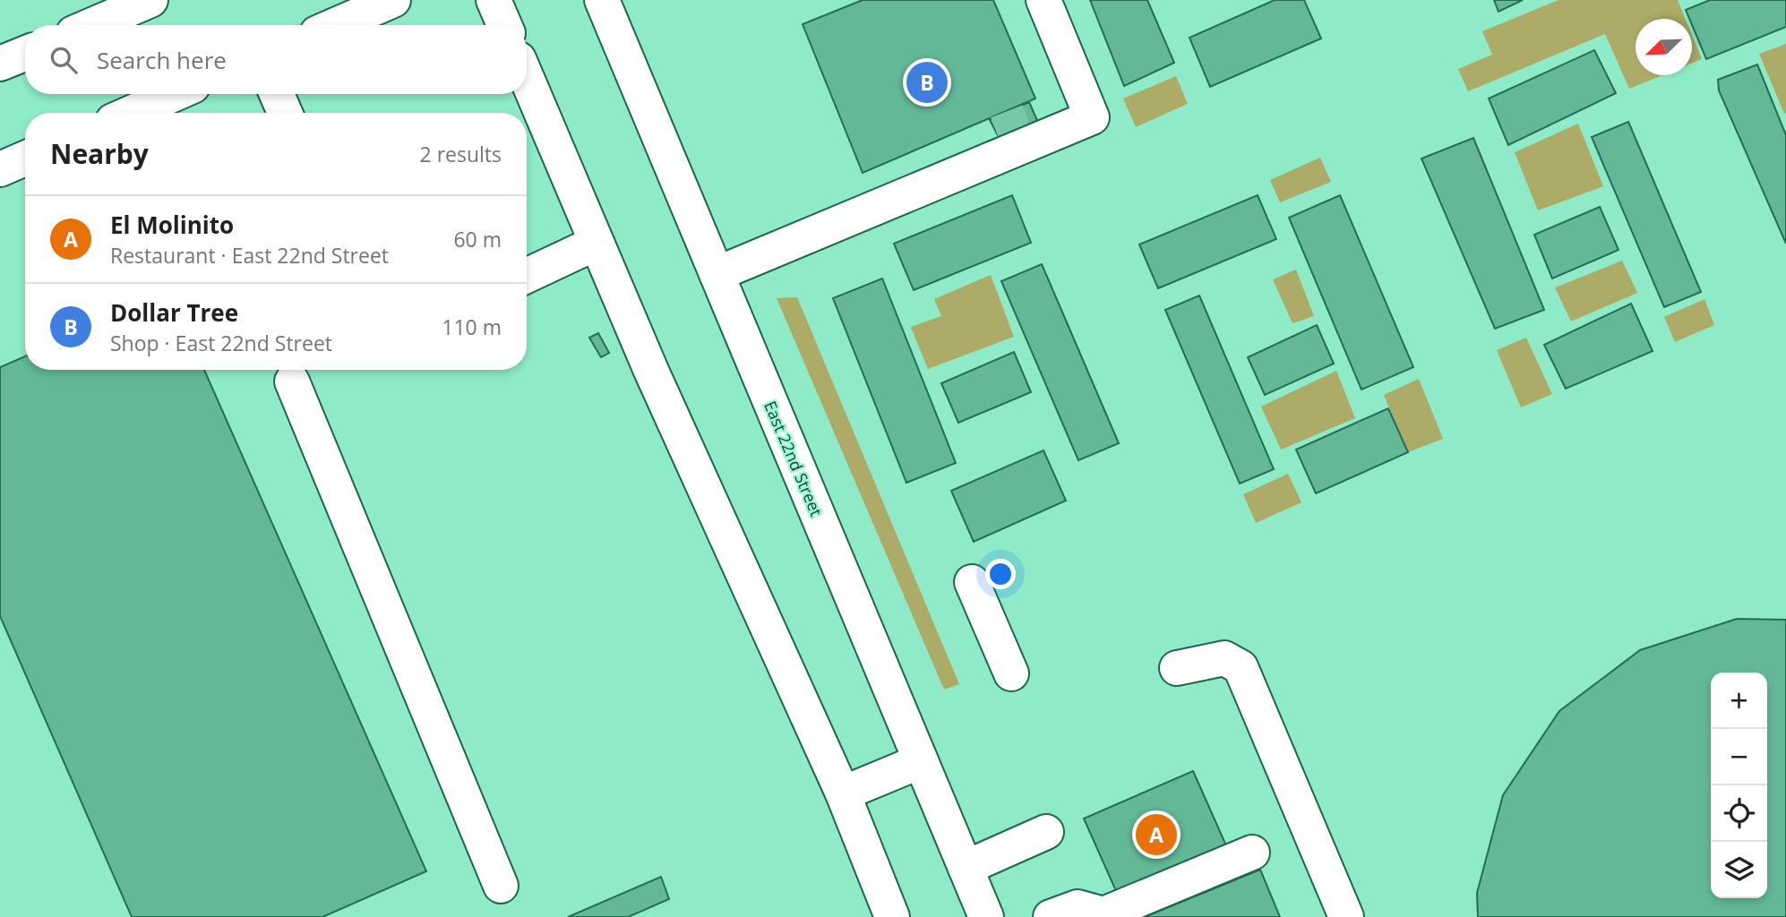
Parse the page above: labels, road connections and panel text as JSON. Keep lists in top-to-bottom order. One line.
{"streets":{"main road":["East 22nd Street"]},"north":"bottom left","page":{"search":"Search here","pins":["B","A"],"heading":["Nearby","2 results"],"list":[{"mark":"A","name":"El Molinito","note":"Restaurant · East 22nd Street","value":"60 m"},{"mark":"B","name":"Dollar Tree","note":"Shop · East 22nd Street","value":"110 m"}],"map_buttons":["+","−"]}}
